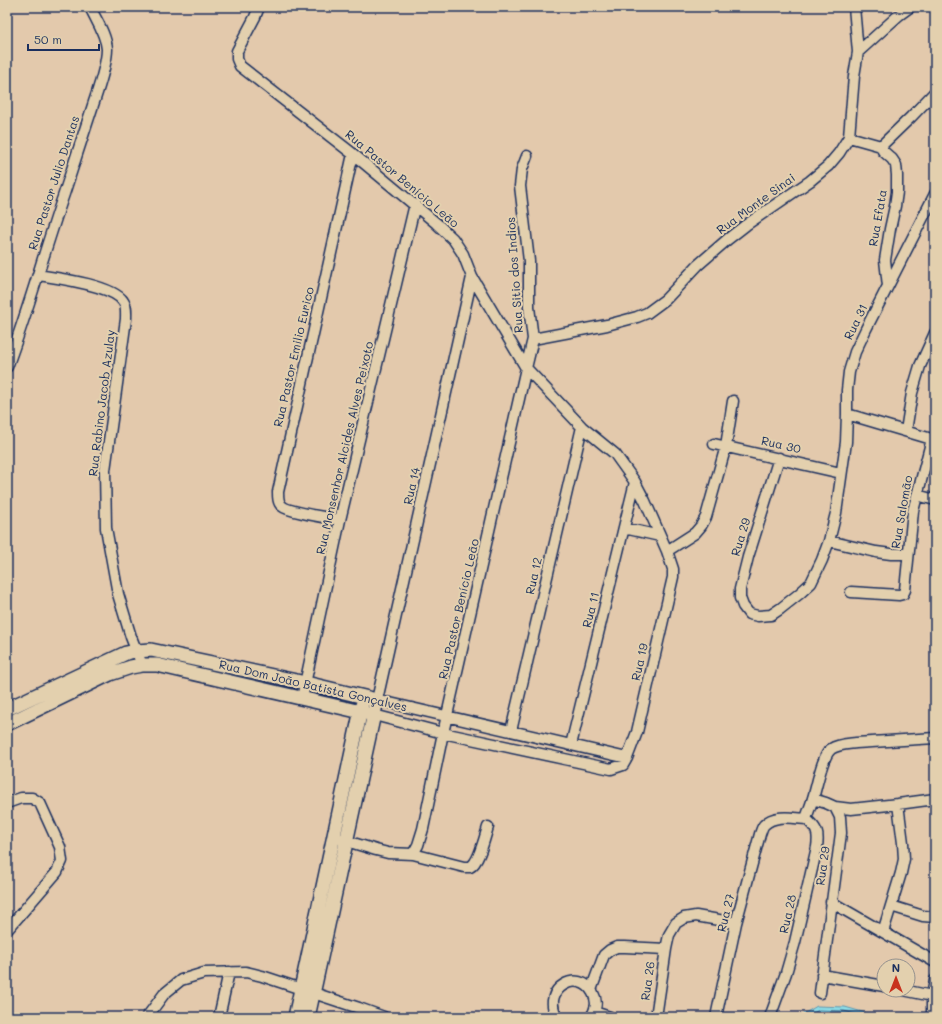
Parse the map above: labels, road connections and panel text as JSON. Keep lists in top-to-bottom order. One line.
{"streets":{"street":["Rua Pastor Benício Leão","Rua Pastor Julio Dantas","Rua Monte Sinai","Rua Efata","Rua Sitio dos Indios","Rua 31","Rua Pastor Emilio Eurico","Rua Rabino Jacob Azulay","Rua 30","Rua Monsenhor Alcides Alves Peixoto","Rua 14","Rua Salomão","Rua 29","Rua 12","Rua 11","Rua 19","Rua Dom João Batista Gonçalves","Rua 27","Rua 28","Rua 26"]},"crossings":[["Rua Pastor Benício Leão","Rua Sitio dos Indios"],["Rua Pastor Benício Leão","Rua Pastor Emilio Eurico"],["Rua Pastor Benício Leão","Rua Monsenhor Alcides Alves Peixoto"],["Rua Pastor Benício Leão","Rua 14"],["Rua Pastor Benício Leão","Rua 12"],["Rua Pastor Benício Leão","Rua 11"],["Rua Pastor Benício Leão","Rua 19"],["Rua Pastor Benício Leão","Rua Dom João Batista Gonçalves"],["Rua Pastor Julio Dantas","Rua Rabino Jacob Azulay"],["Rua Monte Sinai","Rua Sitio dos Indios"],["Rua Efata","Rua 31"],["Rua 31","Rua 30"],["Rua 31","Rua 29"],["Rua Pastor Emilio Eurico","Rua Monsenhor Alcides Alves Peixoto"],["Rua Rabino Jacob Azulay","Rua Dom João Batista Gonçalves"],["Rua 30","Rua 29"],["Rua Monsenhor Alcides Alves Peixoto","Rua Dom João Batista Gonçalves"],["Rua 14","Rua Dom João Batista Gonçalves"],["Rua 12","Rua Dom João Batista Gonçalves"],["Rua 11","Rua Dom João Batista Gonçalves"],["Rua 19","Rua Dom João Batista Gonçalves"],["Rua 27","Rua 28"],["Rua 27","Rua 26"]],"scale_bar":"50 m","north":"top"}
